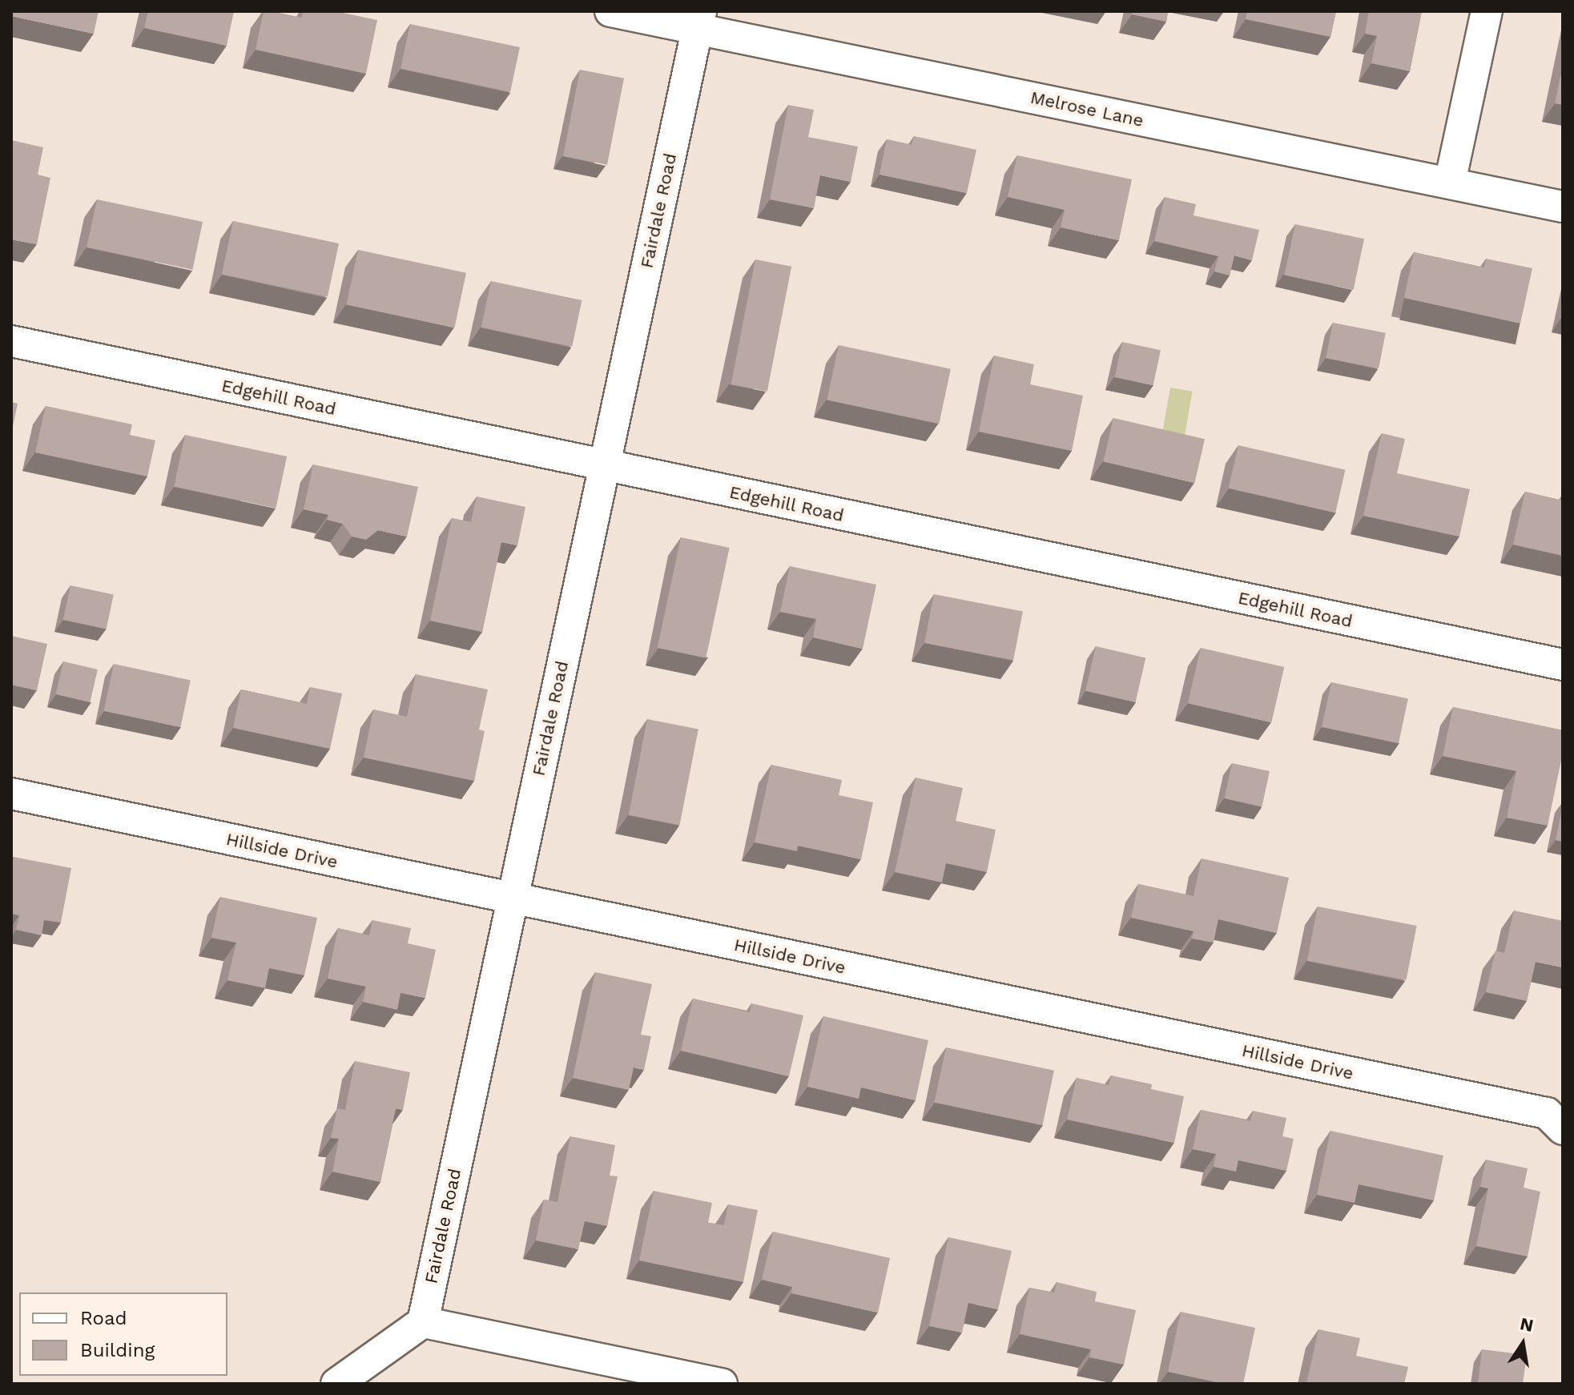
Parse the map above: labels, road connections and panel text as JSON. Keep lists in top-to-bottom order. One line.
{"streets":{"street":["Melrose Lane","Fairdale Road","Edgehill Road","Hillside Drive"]},"crossings":[["Melrose Lane","Fairdale Road"],["Fairdale Road","Edgehill Road"],["Fairdale Road","Hillside Drive"]],"legend":["Road","Building"],"north":"top"}
